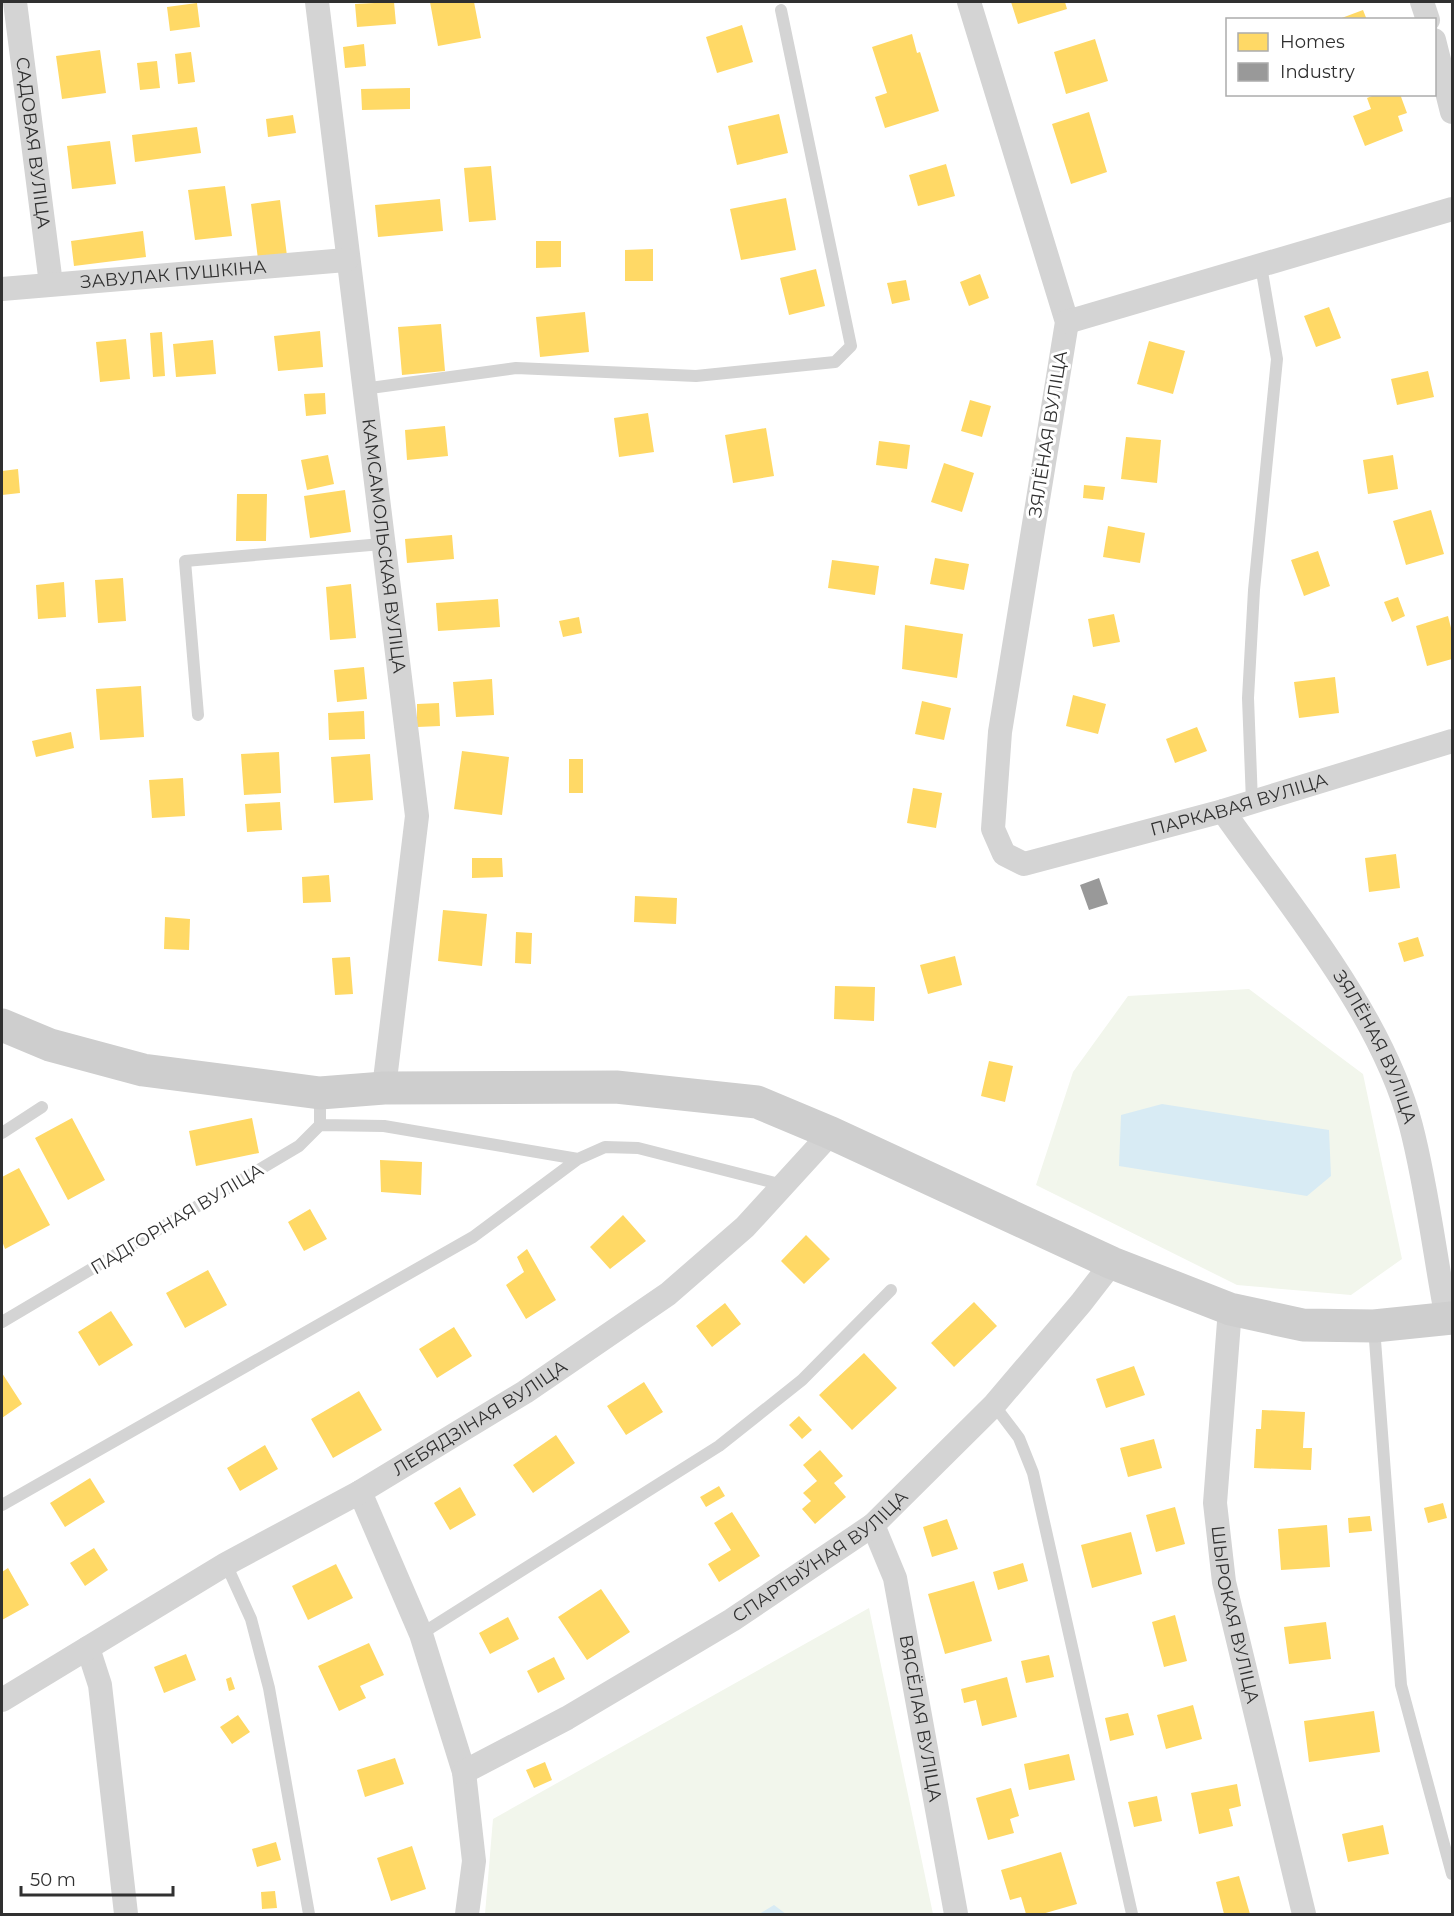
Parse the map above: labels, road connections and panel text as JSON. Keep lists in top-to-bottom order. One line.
{"streets":{"street":["САДОВАЯ ВУЛІЦА","ЗАВУЛАК ПУШКІНА","ЗЯЛЁНАЯ ВУЛІЦА","КАМСАМОЛЬСКАЯ ВУЛІЦА","ПАРКАВАЯ ВУЛІЦА","ЛЕБЯДЗІНАЯ ВУЛІЦА","СПАРТЫЎНАЯ ВУЛІЦА","ШЫРОКАЯ ВУЛІЦА","ВЯСЁЛАЯ ВУЛІЦА"],"lane":["ПАДГОРНАЯ ВУЛІЦА"]},"crossings":[["САДОВАЯ ВУЛІЦА","ЗАВУЛАК ПУШКІНА"],["ЗАВУЛАК ПУШКІНА","КАМСАМОЛЬСКАЯ ВУЛІЦА"],["ЗЯЛЁНАЯ ВУЛІЦА","ПАРКАВАЯ ВУЛІЦА"],["СПАРТЫЎНАЯ ВУЛІЦА","ВЯСЁЛАЯ ВУЛІЦА"]],"legend":["Homes","Industry"],"scale_bar":"50 m"}
